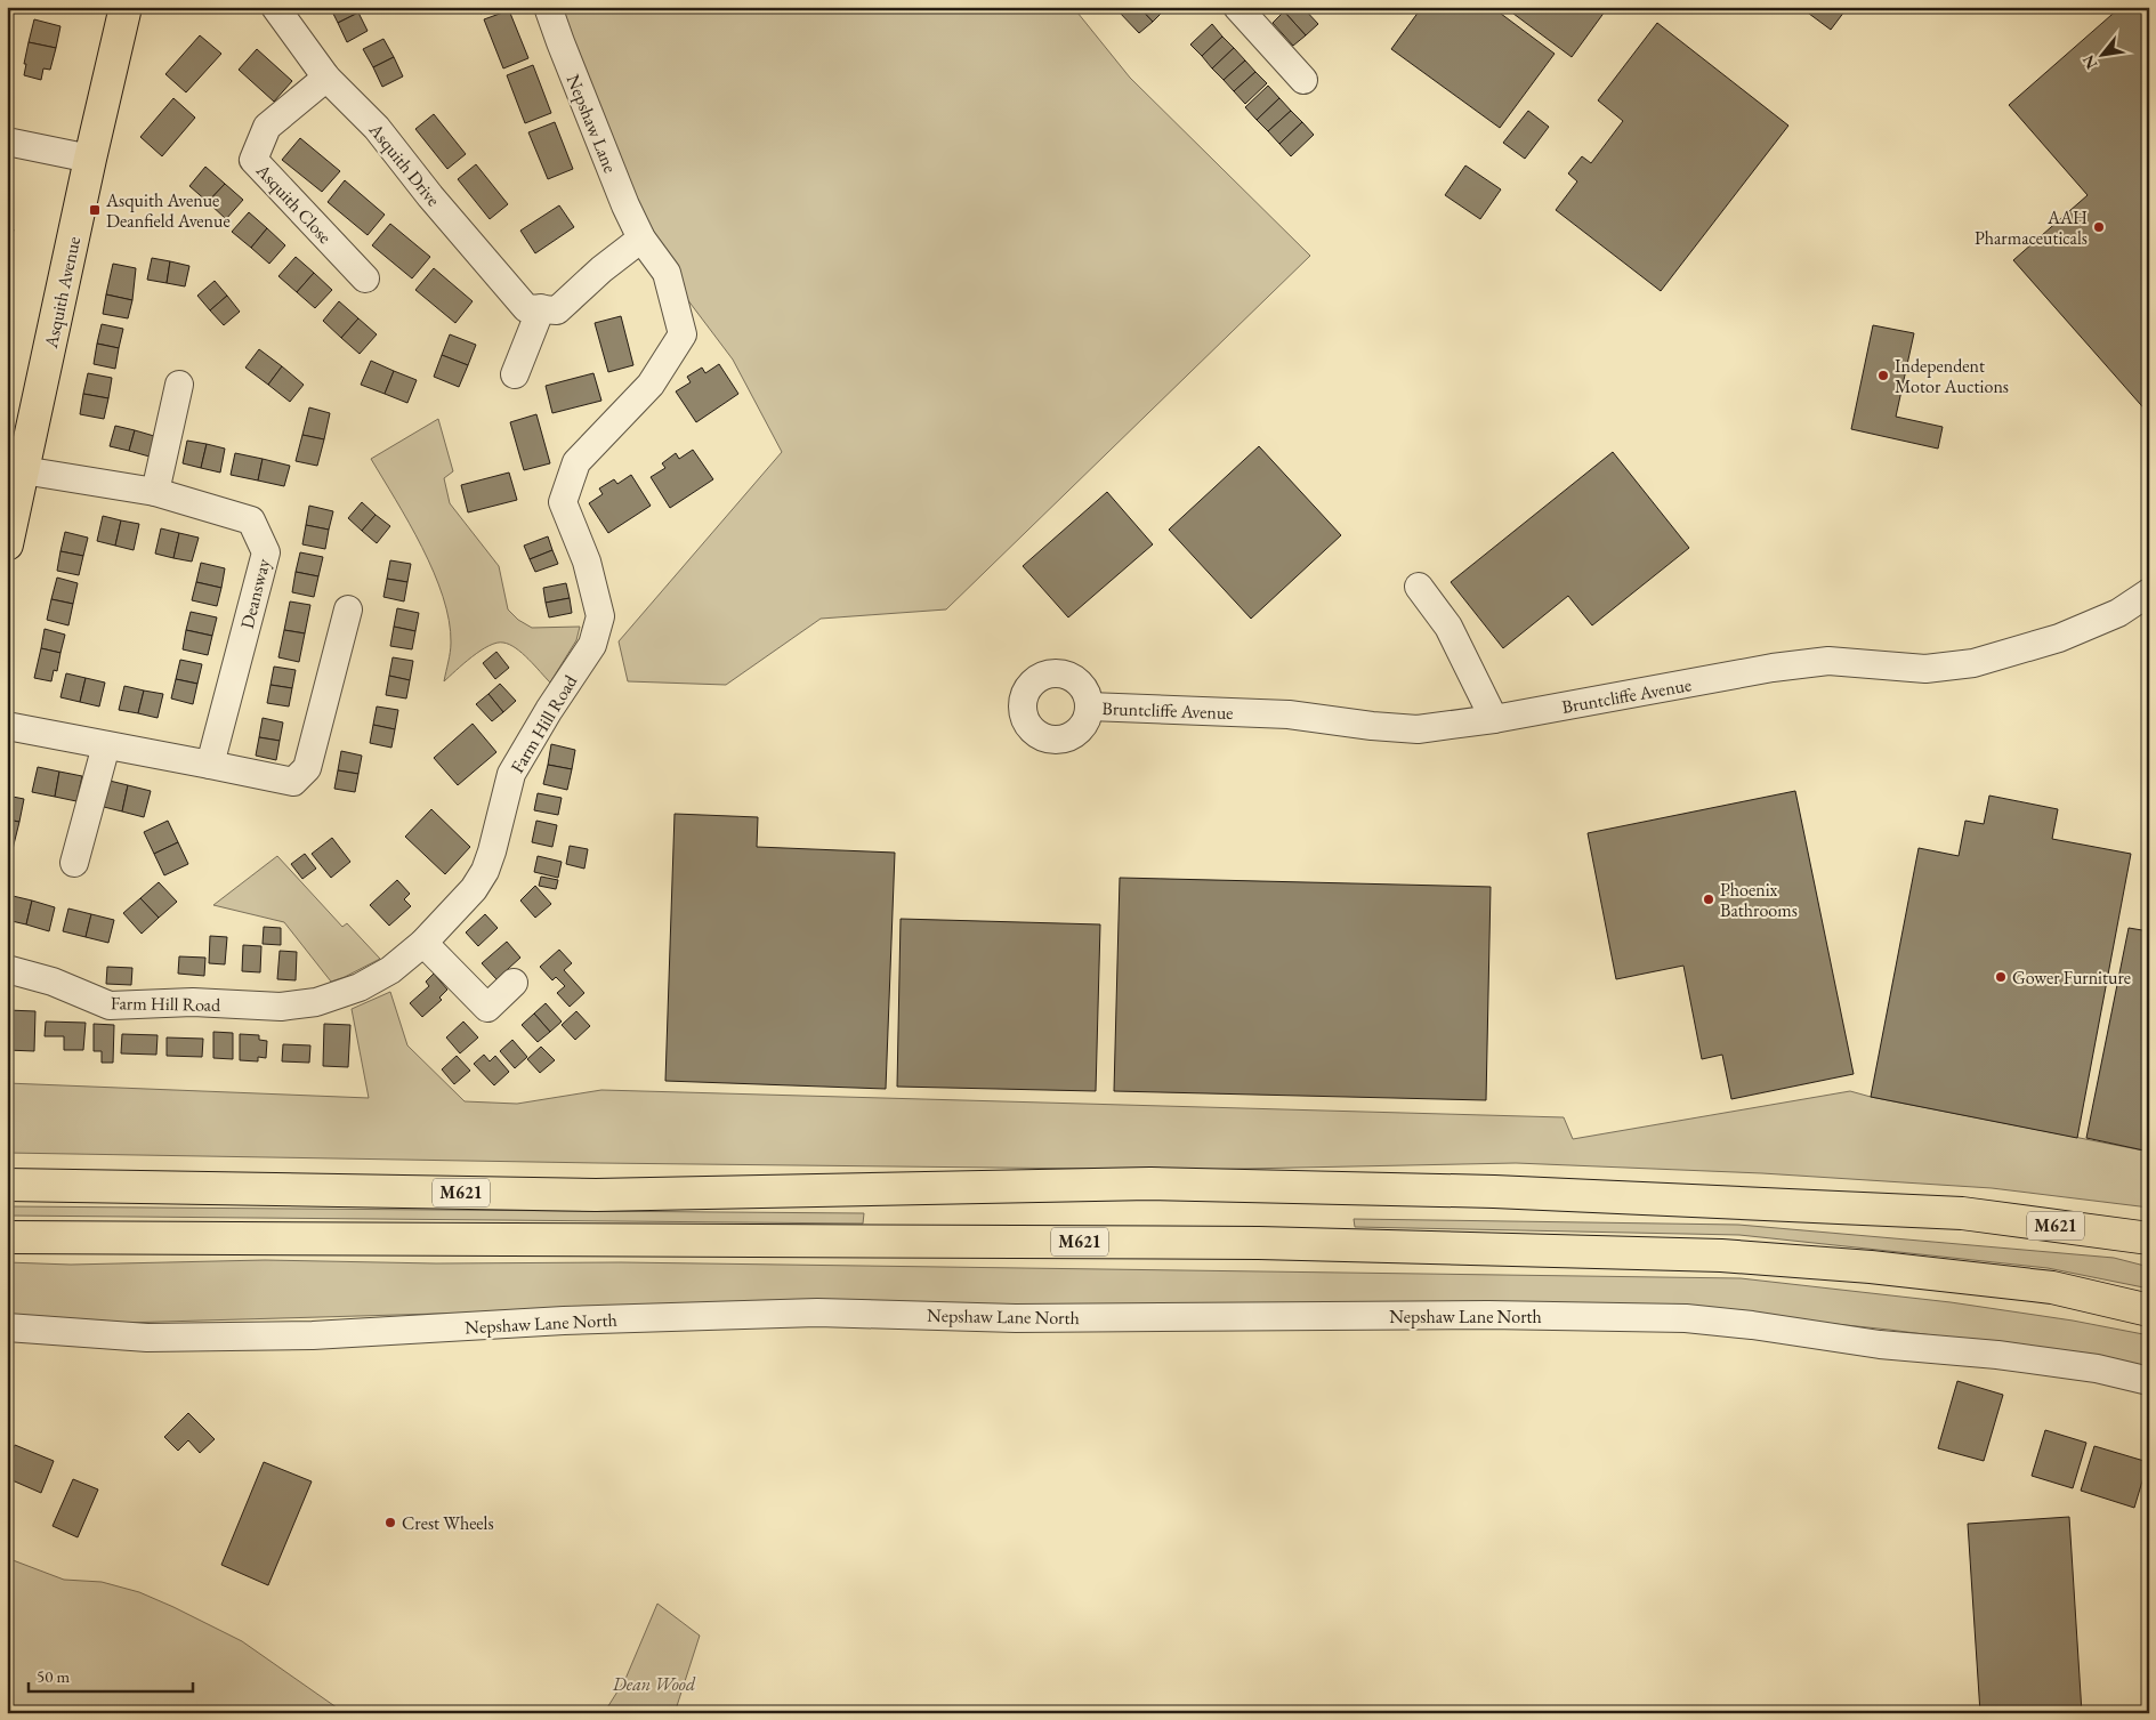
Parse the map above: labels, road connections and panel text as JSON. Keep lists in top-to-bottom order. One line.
{"streets":{"main road":["Asquith Avenue","M621"],"street":["Nepshaw Lane","Asquith Drive","Asquith Close","Deansway","Bruntcliffe Avenue","Farm Hill Road","Nepshaw Lane North"]},"crossings":[["Nepshaw Lane","Farm Hill Road"],["Asquith Drive","Asquith Close"],["Asquith Avenue","Deansway"]],"parks":["Dean Wood"],"places":{"transit":["Asquith Avenue Deanfield Avenue"],"other":["AAH Pharmaceuticals","Independent Motor Auctions","Phoenix Bathrooms","Gower Furniture","Crest Wheels"]},"scale_bar":"50 m","north":"bottom left"}
